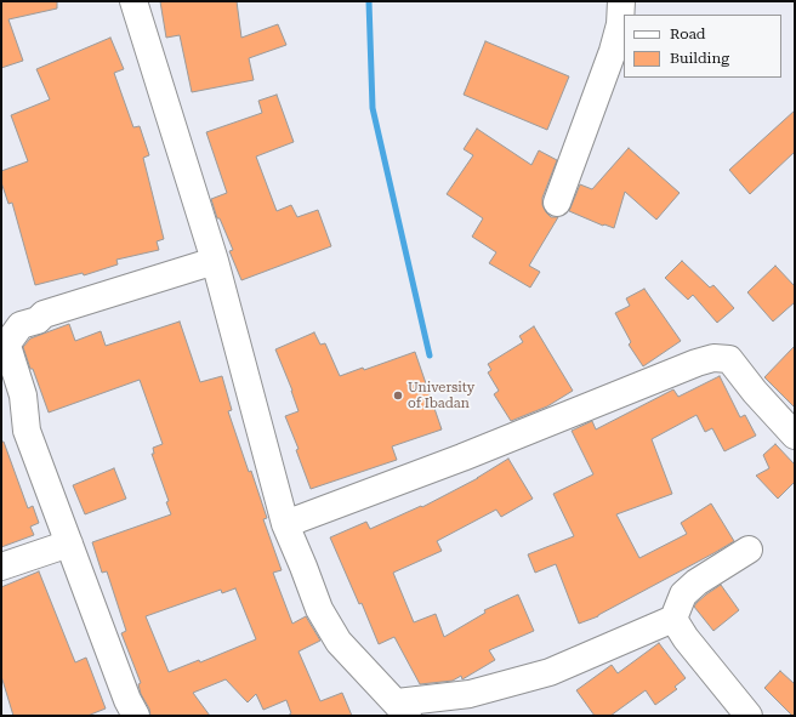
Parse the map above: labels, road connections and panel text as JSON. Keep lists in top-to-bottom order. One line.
{"places":["University of Ibadan"],"legend":["Road","Building"]}
